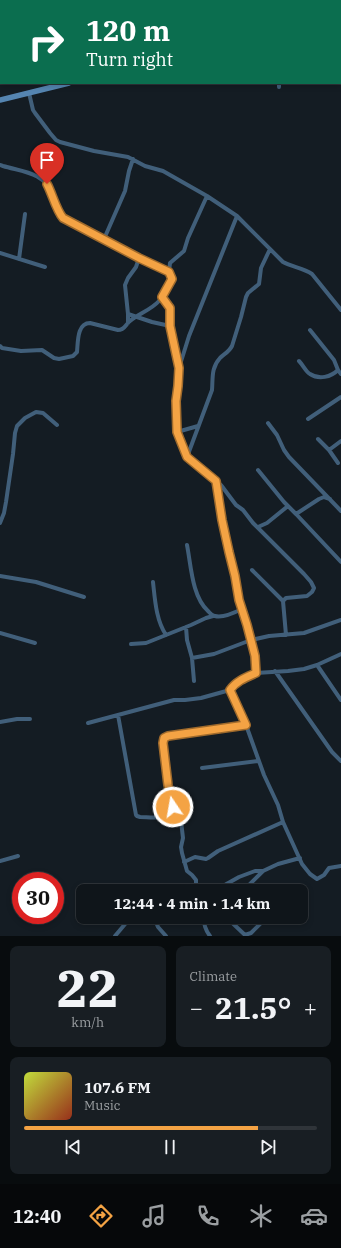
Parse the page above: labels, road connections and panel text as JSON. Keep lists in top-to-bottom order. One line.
{"page":{"turn":["120 m","Turn right"],"limit":"30","trip":"12:44 · 4 min · 1.4 km","tile":[["22","km/h"],"Climate"],"heat":["−","21.5°","+"],"song":["107.6 FM","Music"],"tabs":"12:40"}}
